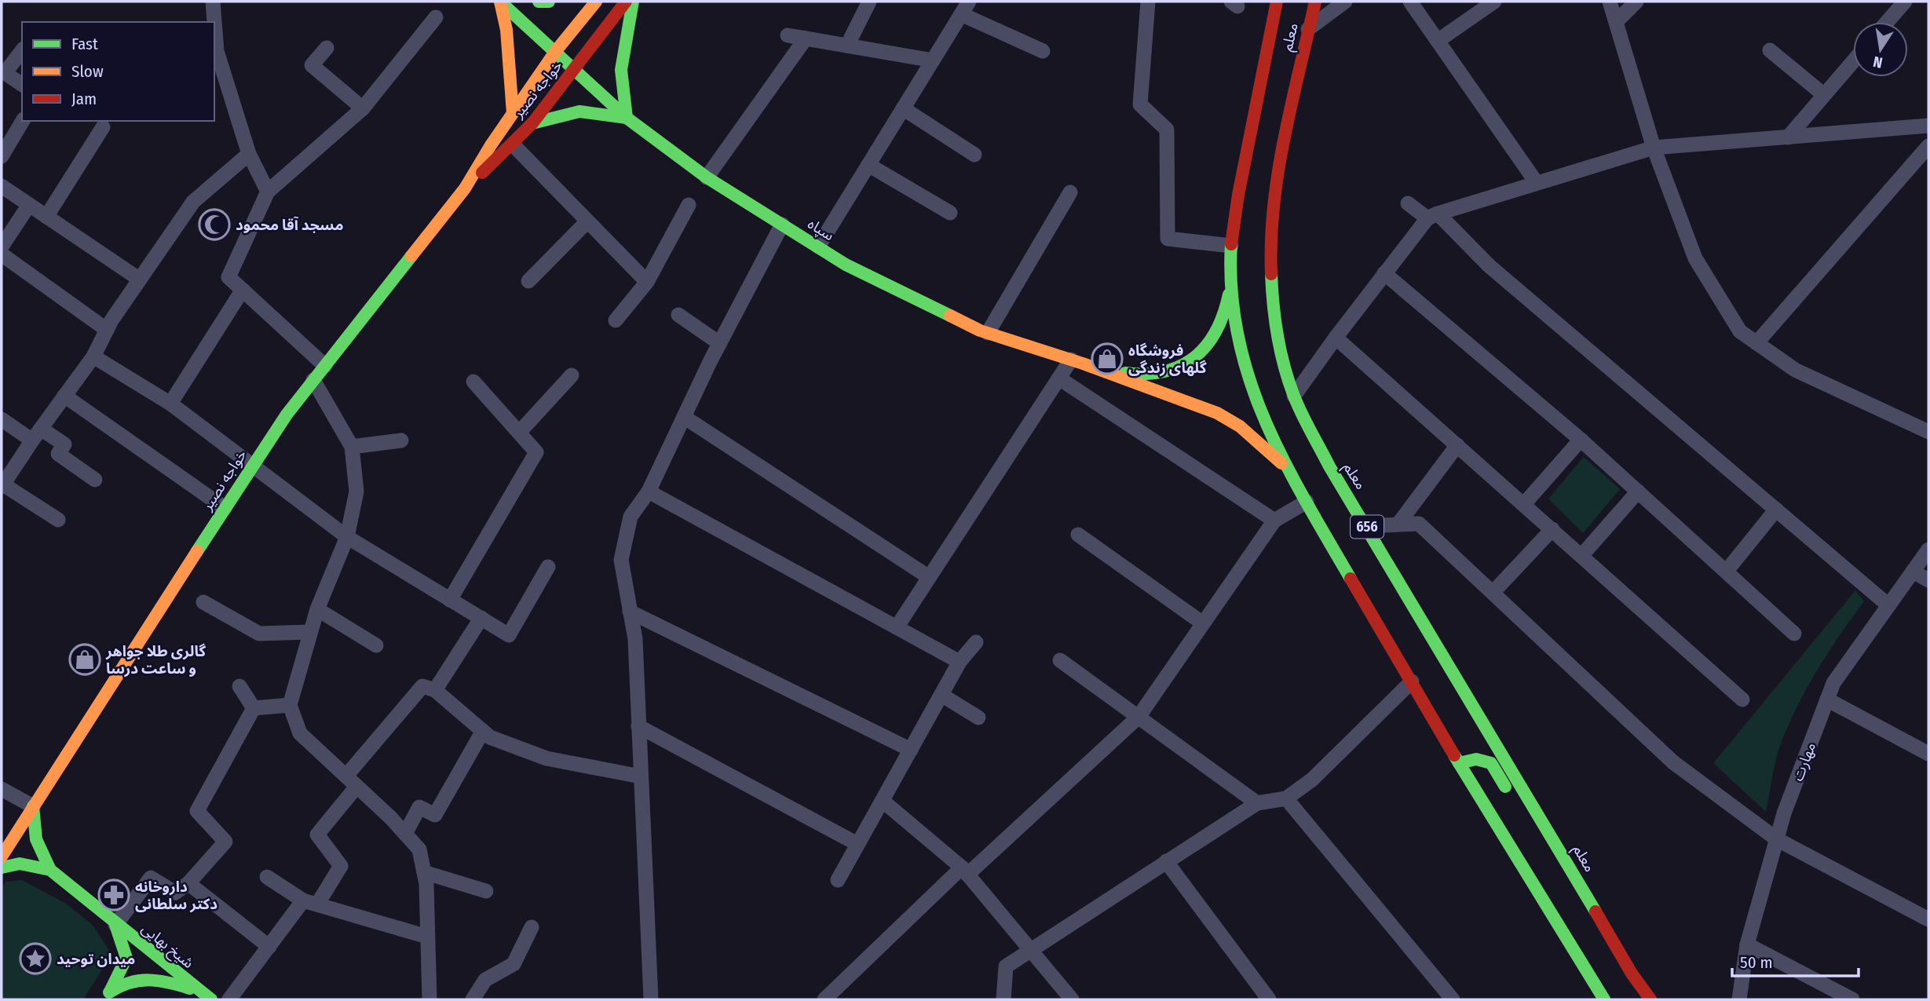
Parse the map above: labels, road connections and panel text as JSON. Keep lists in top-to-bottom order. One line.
{"streets":{"street":["معلم","خواجه نصیر","سپاه","656","مهارت","شیخ بهایی"]},"crossings":[["خواجه نصیر","سپاه"]],"places":{"mosque":["مسجد آقا محمود"],"shop":["فروشگاه گلهای زندگی","گالری طلا جواهر و ساعت درسا"],"pharmacy":["داروخانه دکتر سلطانی"],"place":["میدان توحید"]},"legend":["Fast","Slow","Jam"],"scale_bar":"50 m","north":"bottom"}
